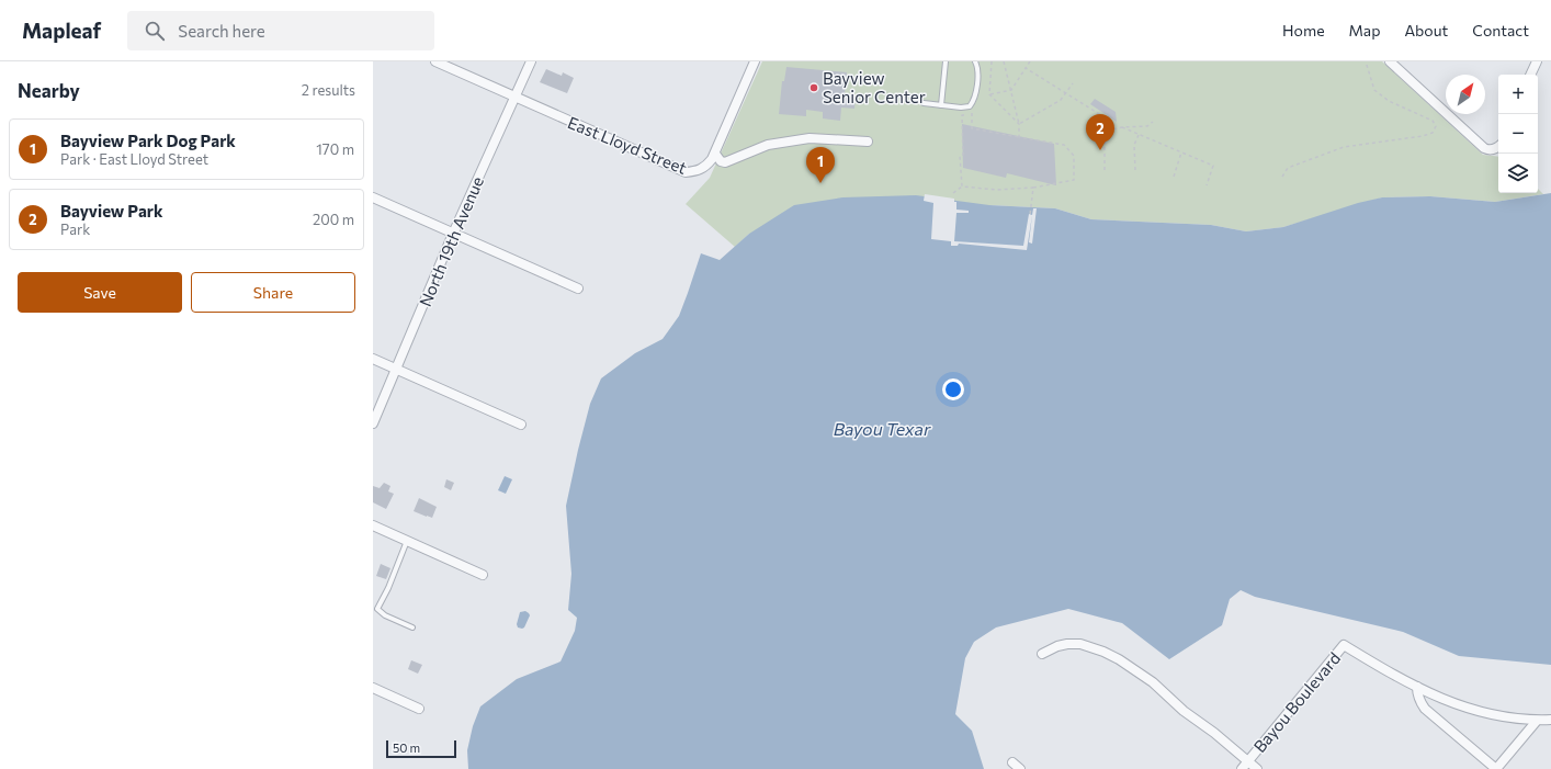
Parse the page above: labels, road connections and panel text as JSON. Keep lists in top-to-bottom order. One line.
{"streets":{"street":["East Lloyd Street","North 19th Avenue","Bayou Boulevard"]},"crossings":[["East Lloyd Street","North 19th Avenue"]],"water":["Bayou Texar"],"places":["Bayview Senior Center"],"scale_bar":"50 m","north":"top right","page":{"header":"Mapleaf","search":"Search here","nav":["Home","Map","About","Contact"],"heading":["Nearby","2 results"],"map_buttons":["+","−"],"pins":["2","1"],"list":[{"mark":"1","name":"Bayview Park Dog Park","note":"Park · East Lloyd Street","value":"170 m"},{"mark":"2","name":"Bayview Park","note":"Park","value":"200 m"}],"buttons":["Save","Share"],"scale":"50 m"}}
